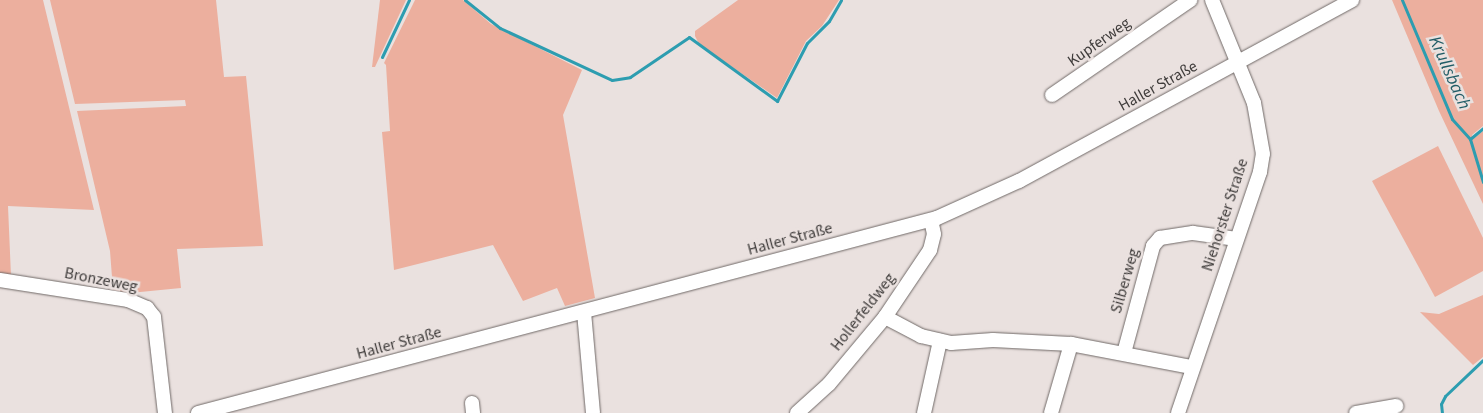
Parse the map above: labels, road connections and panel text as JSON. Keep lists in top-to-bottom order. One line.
{"streets":{"street":["Kupferweg","Haller Straße","Niehorster Straße","Bronzeweg","Silberweg","Hollerfeldweg"]},"crossings":[["Haller Straße","Niehorster Straße"],["Haller Straße","Hollerfeldweg"],["Niehorster Straße","Silberweg"]],"water":["Krullsbach"]}
